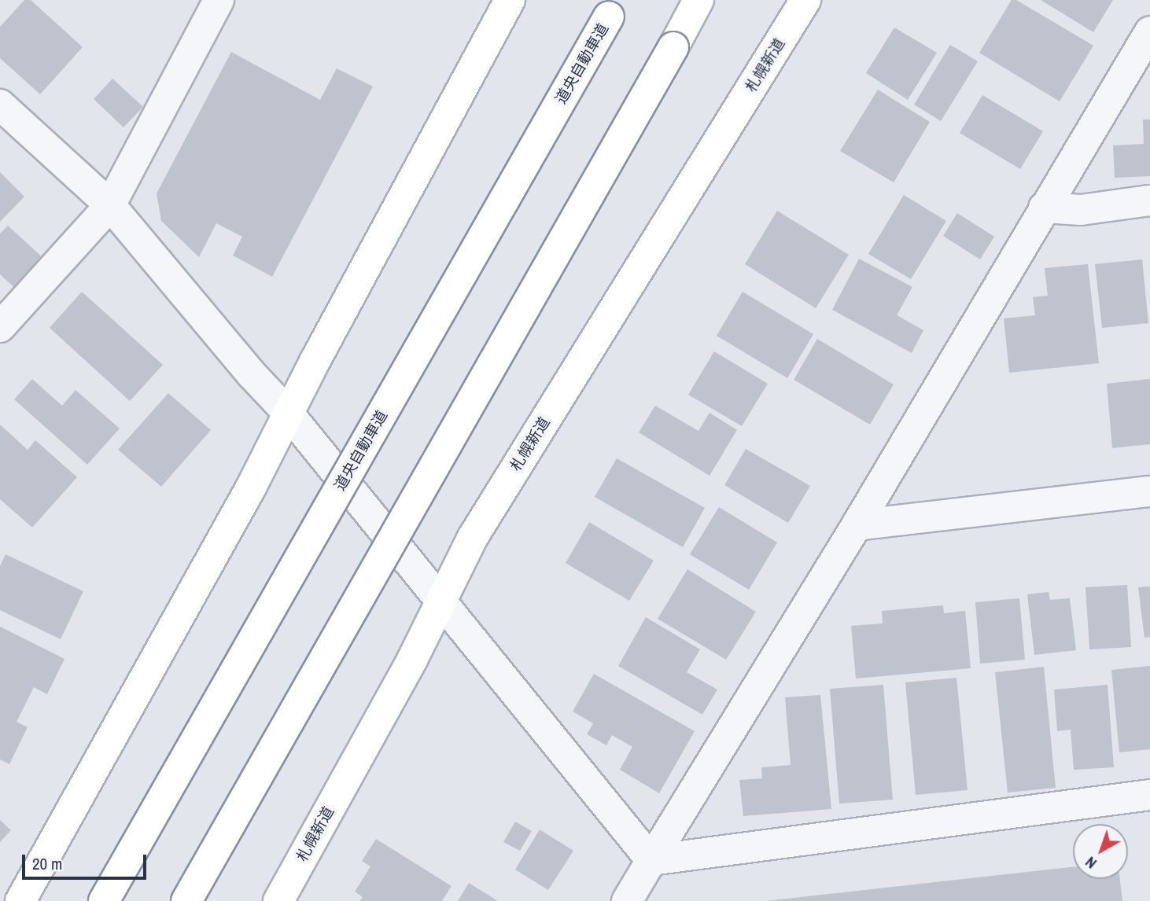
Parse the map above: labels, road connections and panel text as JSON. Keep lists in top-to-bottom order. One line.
{"streets":{"highway":["道央自動車道","札幌新道"]},"scale_bar":"20 m","north":"bottom left"}
